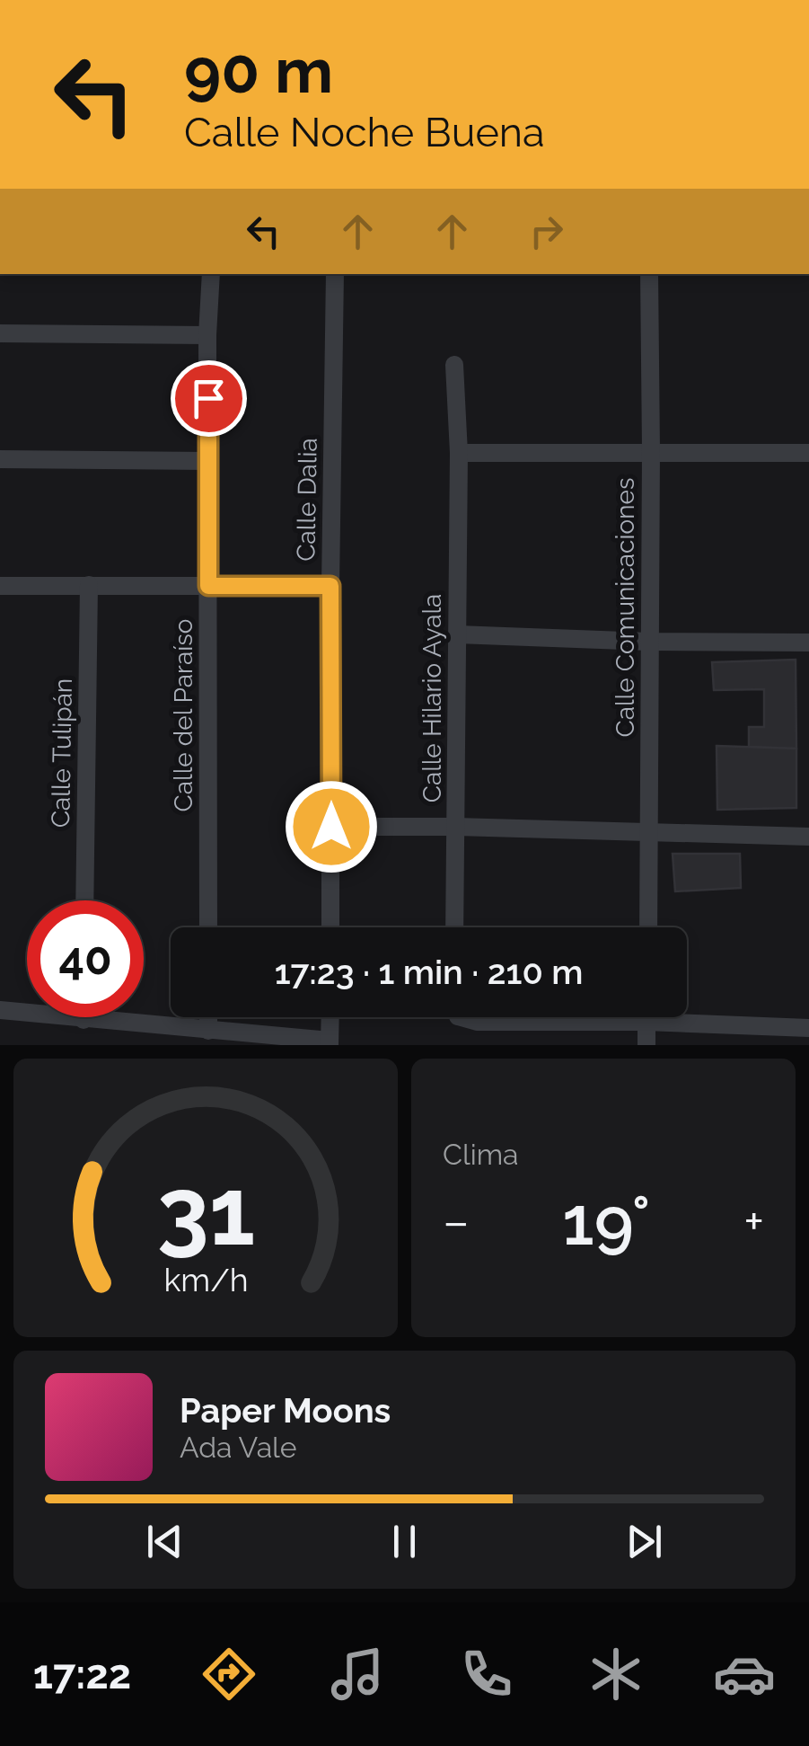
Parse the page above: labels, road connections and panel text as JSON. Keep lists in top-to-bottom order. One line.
{"streets":{"street":["Calle Dalia","Calle Comunicaciones","Calle Hilario Ayala","Calle del Paraíso","Calle Tulipán"]},"page":{"turn":["90 m","Calle Noche Buena"],"limit":"40","trip":"17:23 · 1 min · 210 m","tile":"Clima","heat":["−","19°","+"],"song":["Paper Moons","Ada Vale"],"tabs":"17:22","gauge":["31","km/h"]}}
